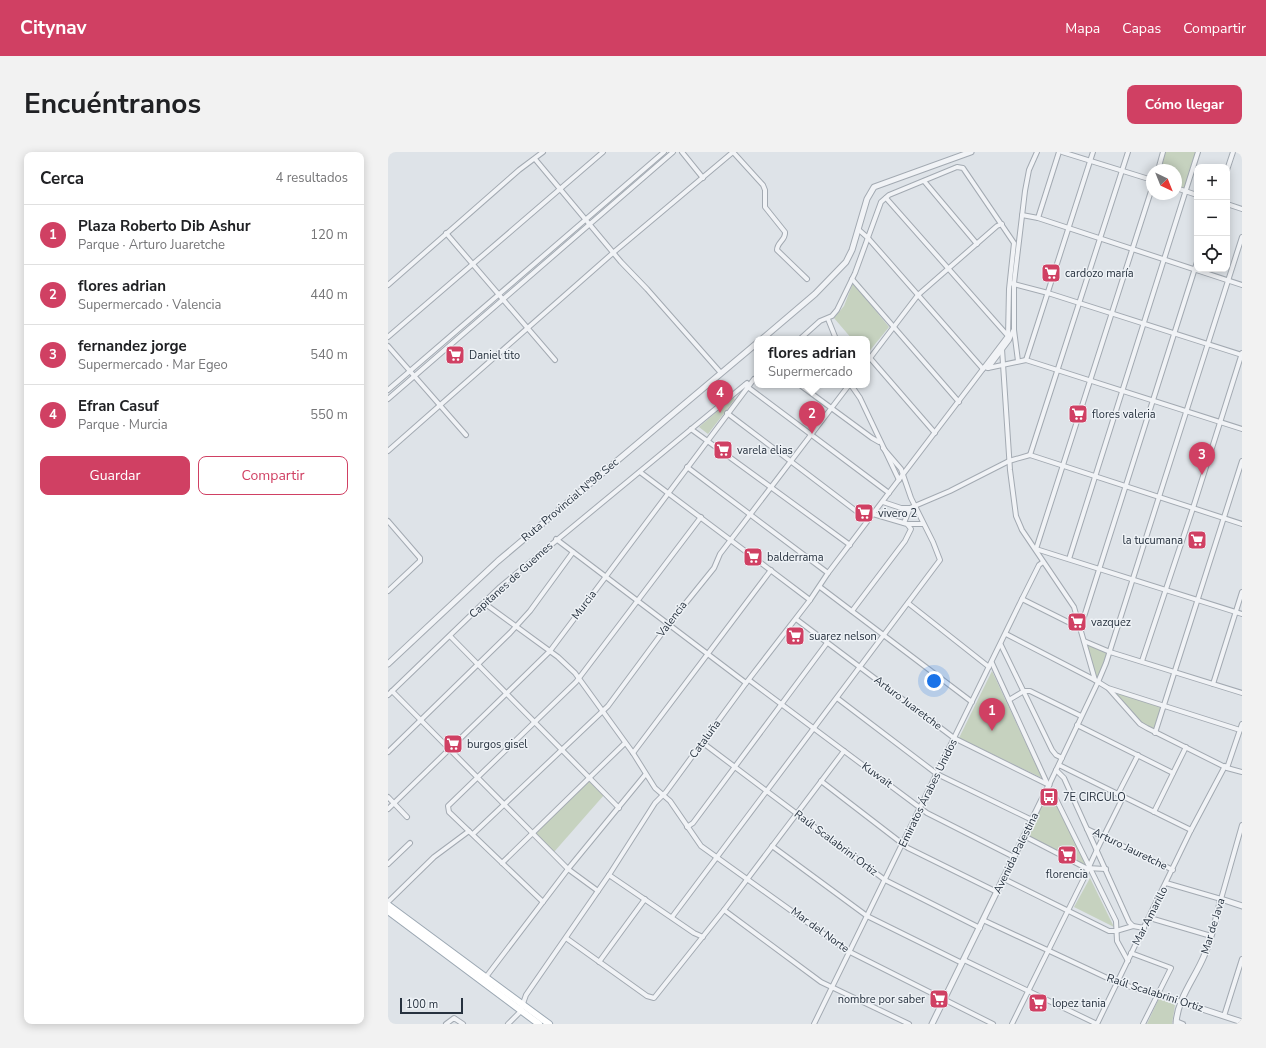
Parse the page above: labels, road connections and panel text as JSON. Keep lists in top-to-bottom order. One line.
{"streets":{"street":["Ruta Provincial Nº98 Sec","Capitanes de Guemes","Murcia","Valencia","Arturo Juaretche","Cataluña","Kuwait","Emiratos Árabes Unidos","Raúl Scalabrini Ortiz","Arturo Jauretche","Avenida Palestina","Mar Amarillo","Mar de Java","Mar del Norte"]},"crossings":[["Capitanes de Guemes","Murcia"],["Capitanes de Guemes","Kuwait"],["Murcia","Kuwait"],["Valencia","Kuwait"],["Arturo Juaretche","Cataluña"],["Arturo Juaretche","Emiratos Árabes Unidos"],["Arturo Juaretche","Avenida Palestina"],["Cataluña","Kuwait"],["Cataluña","Raúl Scalabrini Ortiz"],["Kuwait","Emiratos Árabes Unidos"],["Kuwait","Avenida Palestina"],["Emiratos Árabes Unidos","Raúl Scalabrini Ortiz"],["Emiratos Árabes Unidos","Mar del Norte"],["Raúl Scalabrini Ortiz","Avenida Palestina"],["Raúl Scalabrini Ortiz","Mar Amarillo"],["Raúl Scalabrini Ortiz","Mar de Java"],["Arturo Jauretche","Mar Amarillo"],["Arturo Jauretche","Mar de Java"],["Avenida Palestina","Mar del Norte"]],"places":{"supermarket":["cardozo maría","Daniel tito","flores valeria","varela elias","vivero 2","la tucumana","balderrama","vazquez","suarez nelson","burgos gisel","florencia","nombre por saber","lopez tania"],"bus stop":["7E CIRCULO"]},"scale_bar":"100 m","north":"bottom right","page":{"header":"Citynav","nav":["Mapa","Capas","Compartir"],"title":"Encuéntranos","buttons":["Cómo llegar",["Guardar","Compartir"]],"heading":["Cerca","4 resultados"],"map_buttons":["+","−"],"list":[{"mark":"1","name":"Plaza Roberto Dib Ashur","note":"Parque · Arturo Juaretche","value":"120 m"},{"mark":"2","name":"flores adrian","note":"Supermercado · Valencia","value":"440 m"},{"mark":"3","name":"fernandez jorge","note":"Supermercado · Mar Egeo","value":"540 m"},{"mark":"4","name":"Efran Casuf","note":"Parque · Murcia","value":"550 m"}],"popup":["flores adrian","Supermercado"],"pins":["4","2","3","1"],"scale":"100 m"}}
